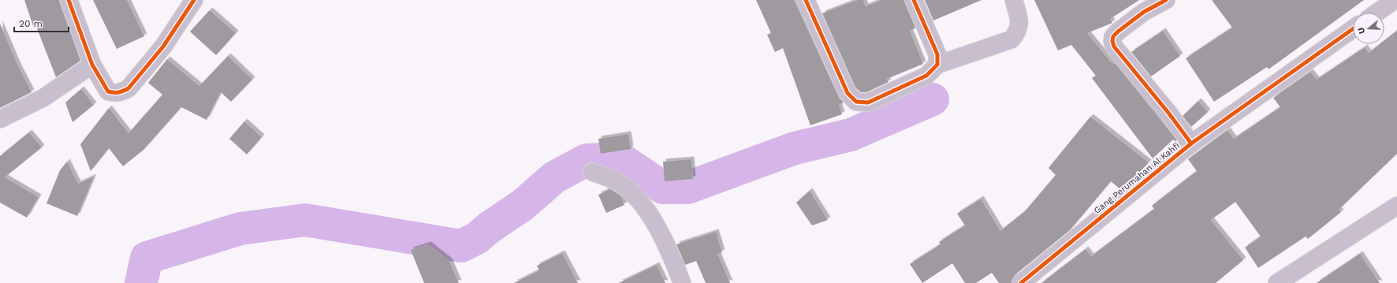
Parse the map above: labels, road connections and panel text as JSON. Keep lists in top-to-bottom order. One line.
{"streets":{"street":["Gang Perumahan Al Kahfi"]},"scale_bar":"20 m","north":"left"}
